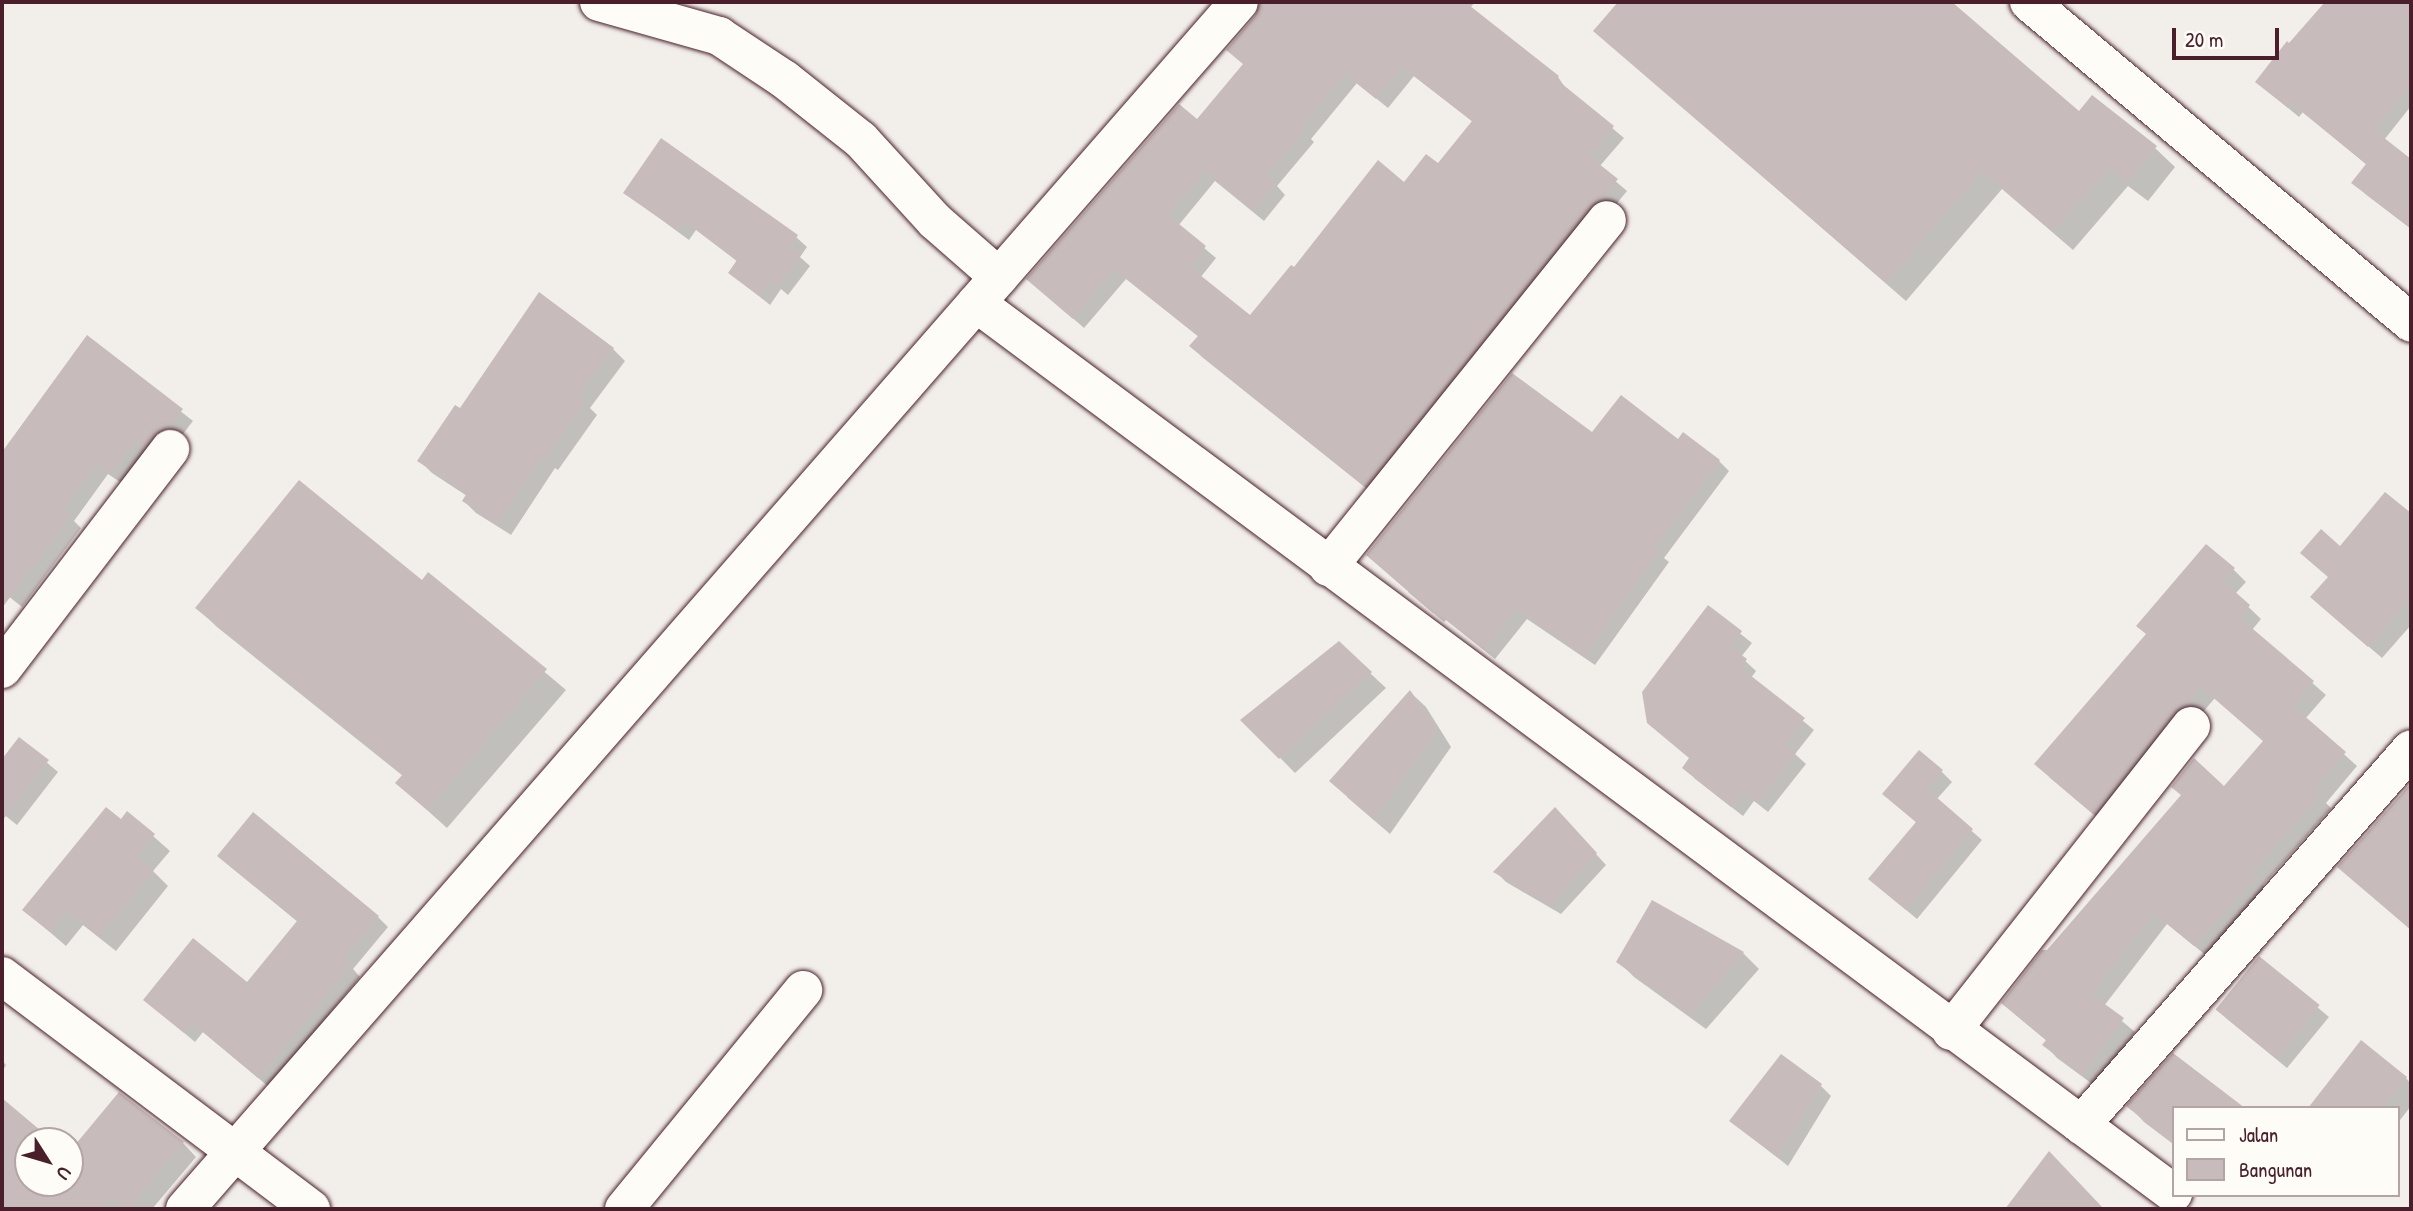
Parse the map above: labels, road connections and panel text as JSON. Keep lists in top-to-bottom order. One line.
{"legend":["Jalan","Bangunan"],"scale_bar":"20 m","north":"bottom right"}
